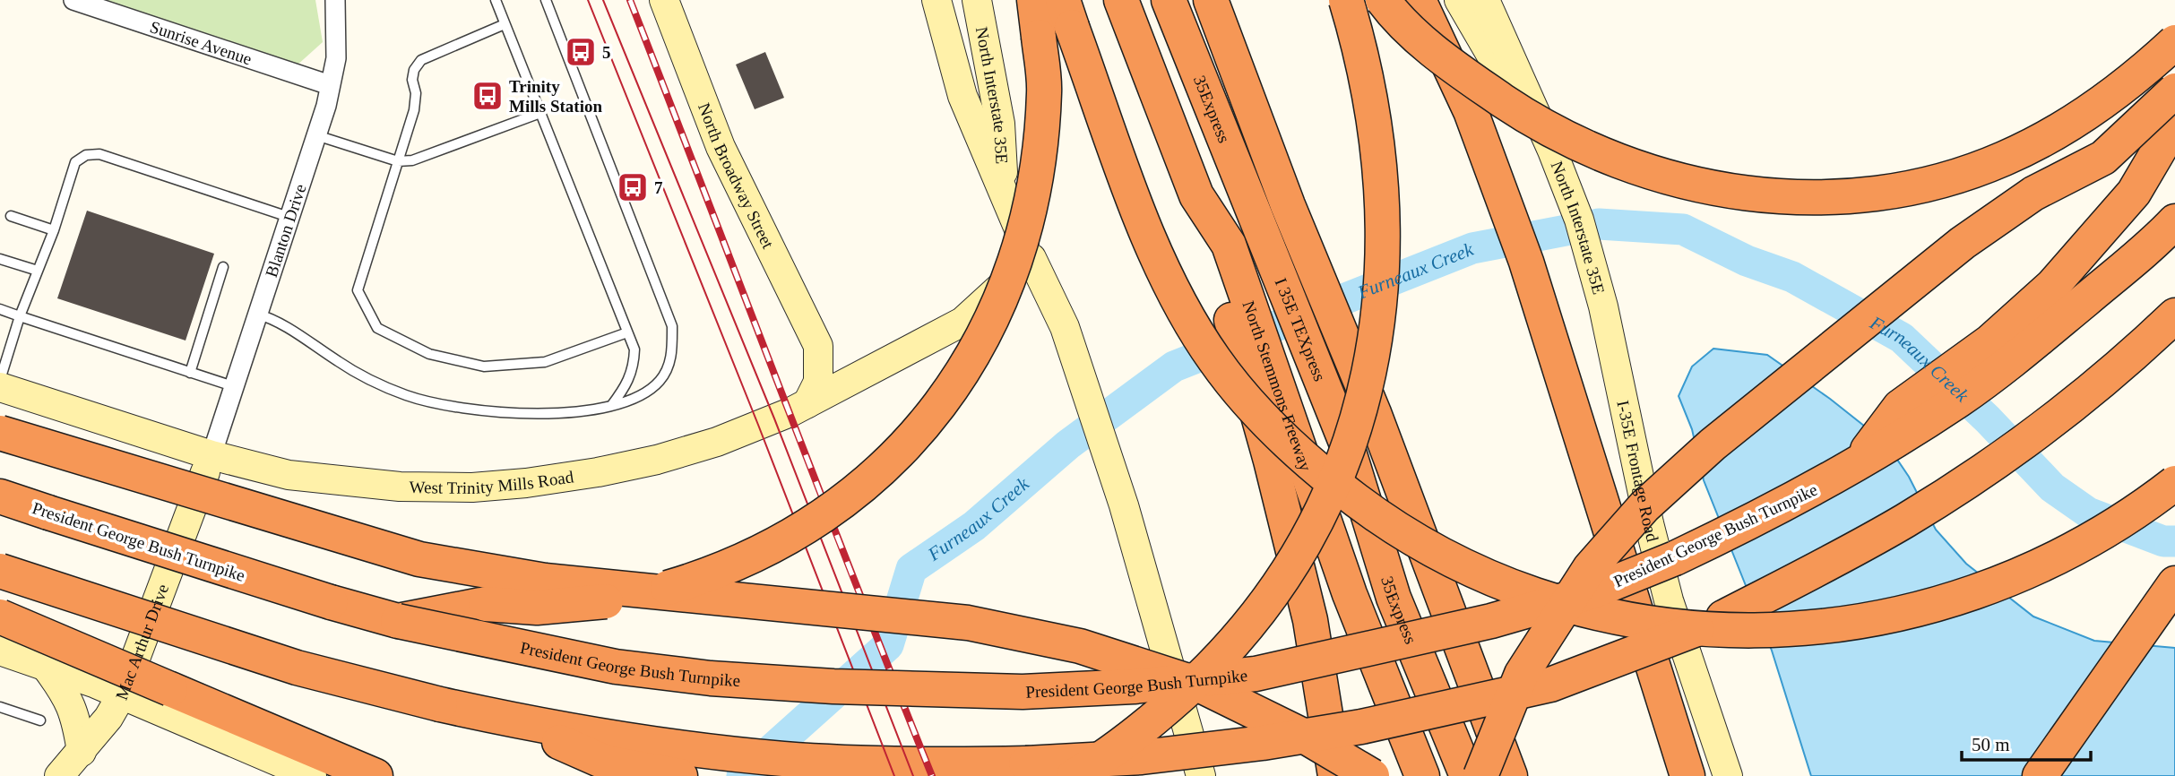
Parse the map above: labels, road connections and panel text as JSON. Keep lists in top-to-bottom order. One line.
{"streets":{"highway":["35Express","I 35E TEXpress","North Stemmons Freeway","President George Bush Turnpike"],"main road":["North Interstate 35E","North Broadway Street","I-35E Frontage Road","West Trinity Mills Road","Mac Arthur Drive"],"street":["Sunrise Avenue","Blanton Drive"]},"crossings":[["Sunrise Avenue","Blanton Drive"],["North Interstate 35E","I-35E Frontage Road"],["North Interstate 35E","West Trinity Mills Road"],["35Express","I 35E TEXpress"],["North Broadway Street","West Trinity Mills Road"],["Blanton Drive","West Trinity Mills Road"],["Blanton Drive","Mac Arthur Drive"],["West Trinity Mills Road","Mac Arthur Drive"]],"water":["Furneaux Creek"],"places":{"bus stop":["5","Trinity Mills Station","7"]},"scale_bar":"50 m"}
